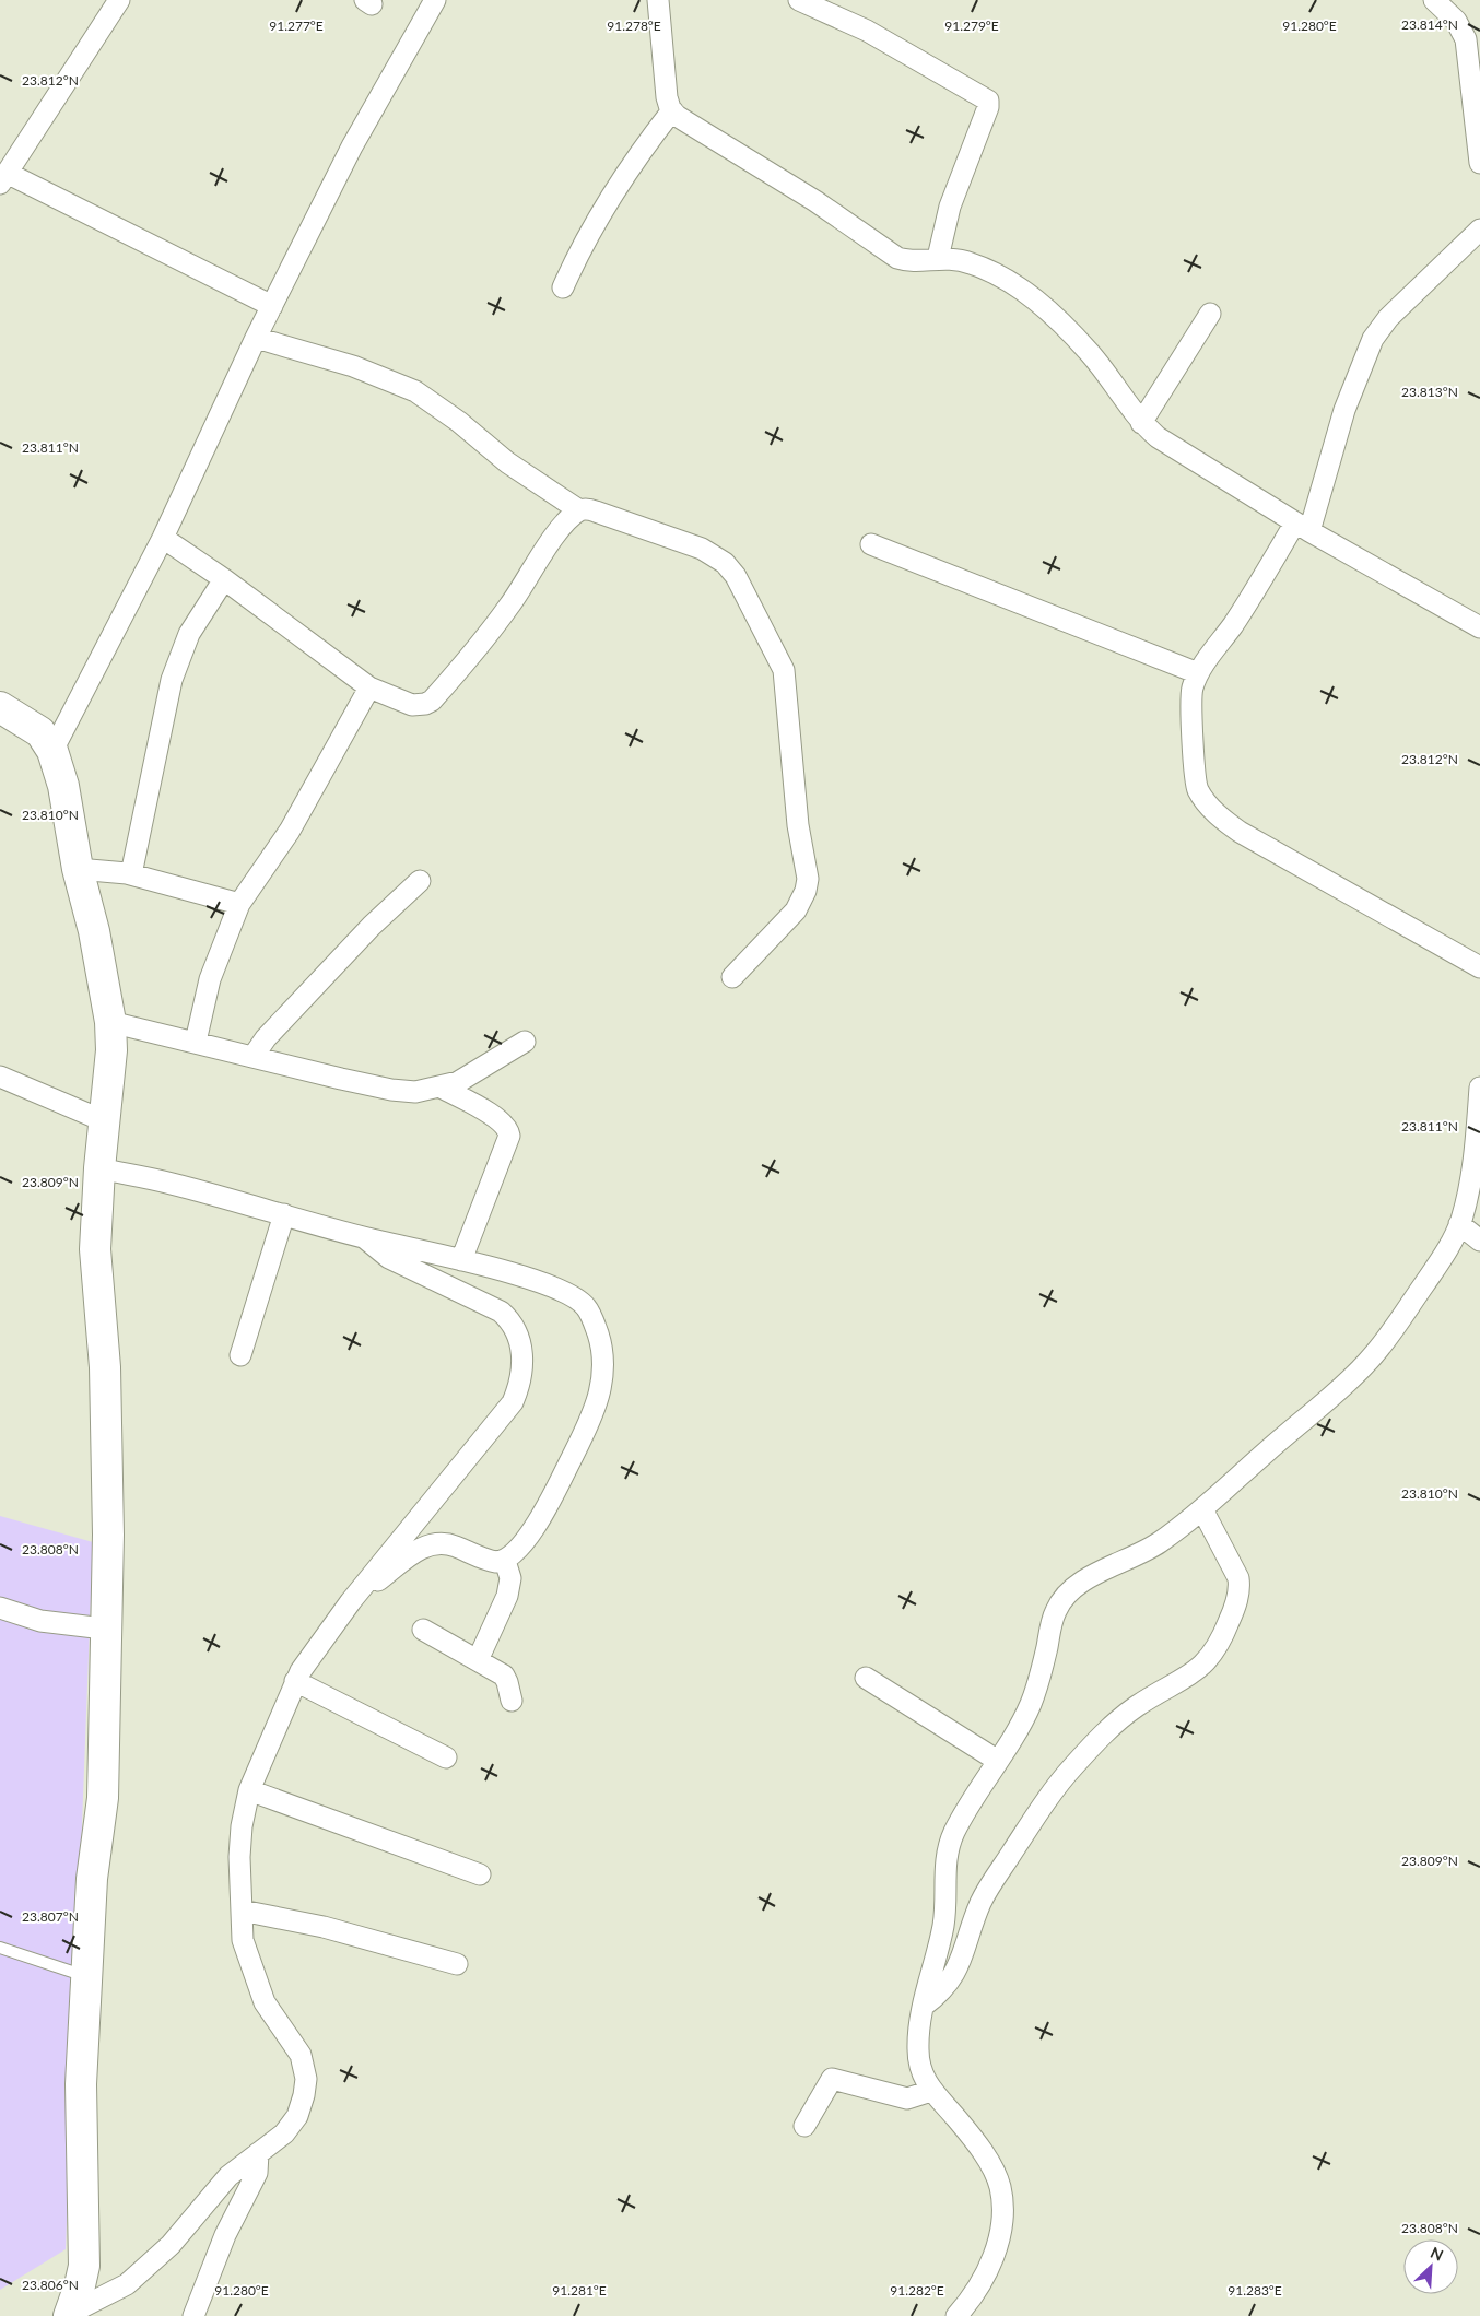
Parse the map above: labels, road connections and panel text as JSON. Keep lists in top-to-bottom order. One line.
{"north":"top right","coordinates":["23.814°N","91.277°E","91.278°E","91.279°E","91.280°E","23.812°N","23.813°N","23.811°N","23.810°N","23.809°N","23.808°N","23.807°N","23.806°N","91.281°E","91.282°E","91.283°E"]}
